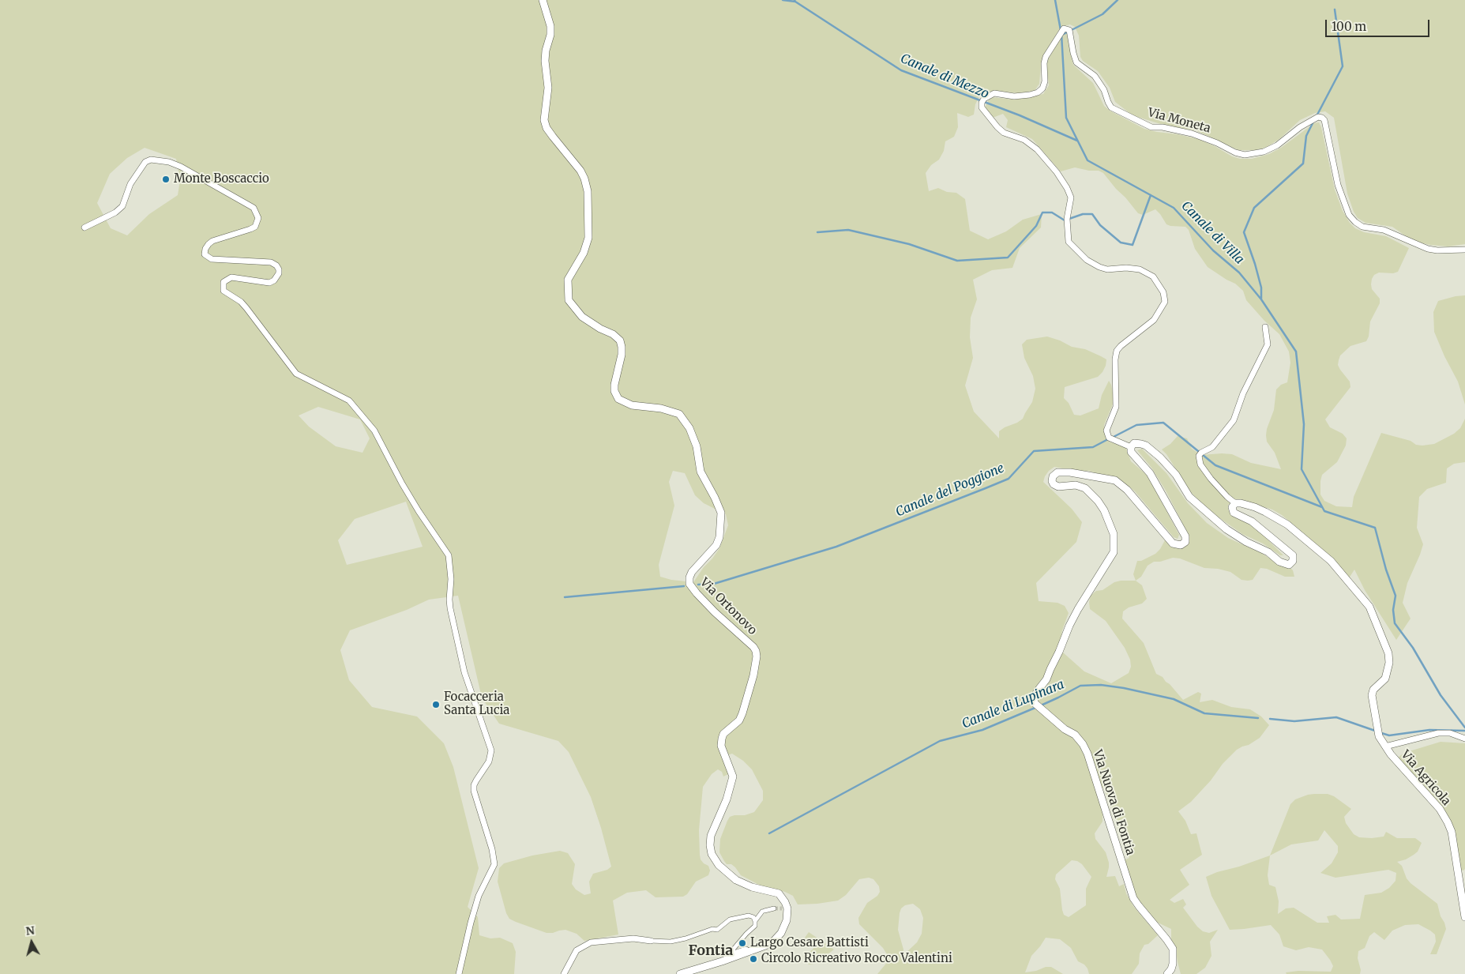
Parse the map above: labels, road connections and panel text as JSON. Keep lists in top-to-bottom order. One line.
{"streets":{"street":["Via Moneta","Via Ortonovo","Via Agricola","Via Nuova di Fontia"]},"crossings":[["Via Moneta","Via Nuova di Fontia"]],"districts":["Fontia"],"water":["Canale di Mezzo","Canale di Villa","Canale del Poggione","Canale di Lupinara"],"places":["Monte Boscaccio","Focacceria Santa Lucia","Largo Cesare Battisti","Circolo Ricreativo Rocco Valentini"],"scale_bar":"100 m","north":"top"}
